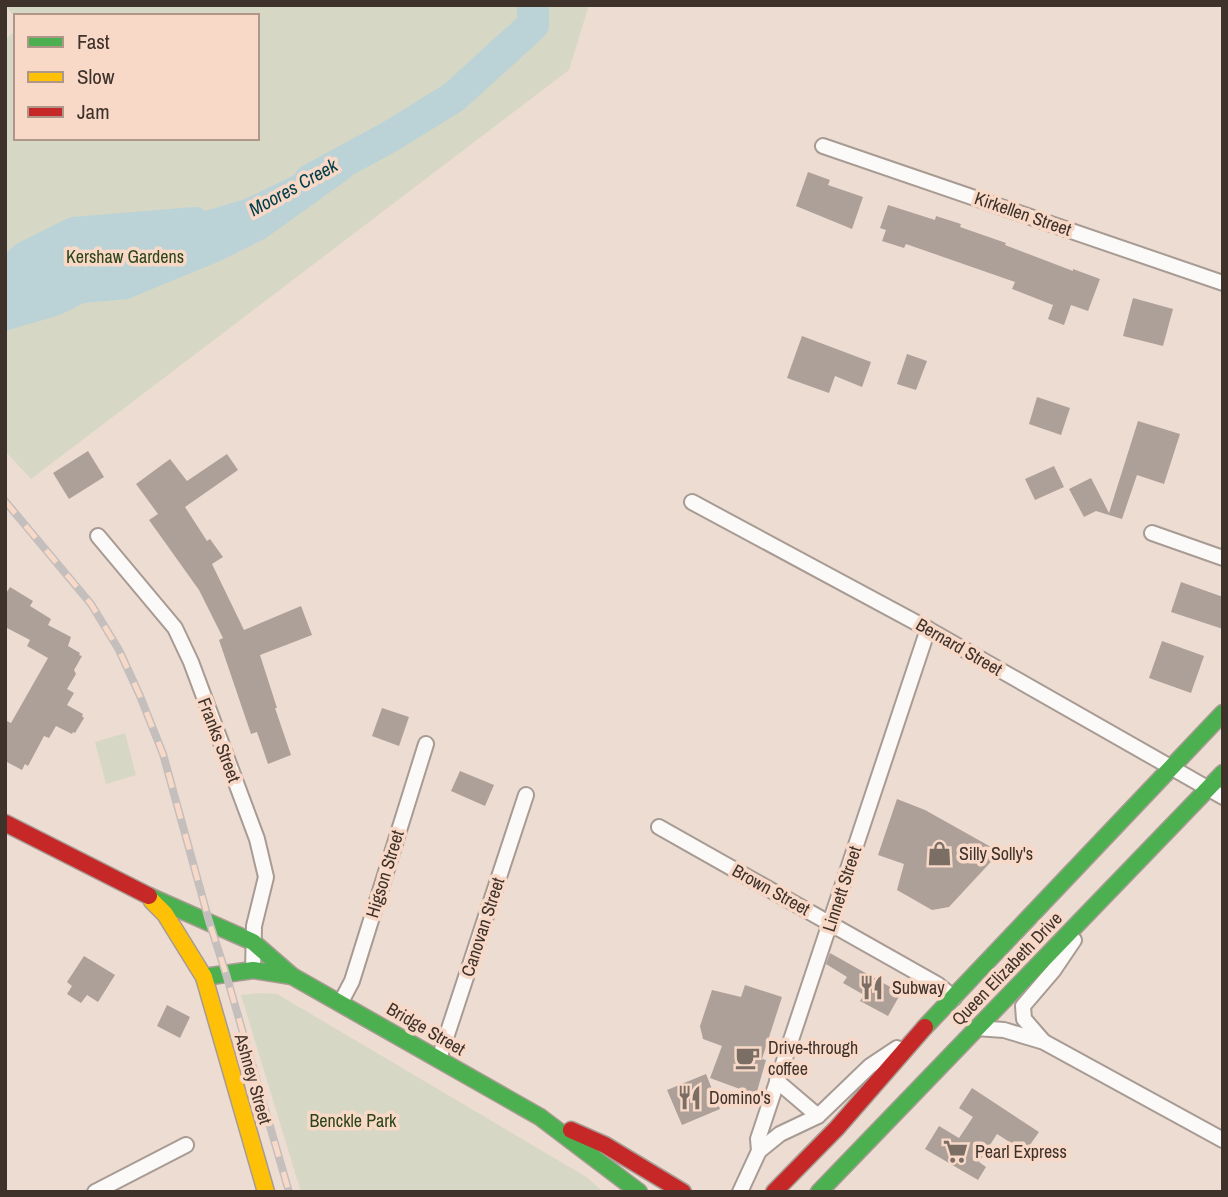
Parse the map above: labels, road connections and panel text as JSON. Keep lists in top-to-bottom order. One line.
{"streets":{"street":["Kirkellen Street","Bernard Street","Franks Street","Higson Street","Linnett Street","Brown Street","Canovan Street","Queen Elizabeth Drive","Bridge Street","Ashney Street"]},"crossings":[["Bernard Street","Linnett Street"],["Bernard Street","Queen Elizabeth Drive"],["Franks Street","Bridge Street"],["Higson Street","Bridge Street"],["Linnett Street","Brown Street"],["Linnett Street","Queen Elizabeth Drive"],["Brown Street","Queen Elizabeth Drive"],["Canovan Street","Bridge Street"],["Bridge Street","Ashney Street"]],"water":["Moores Creek"],"parks":["Kershaw Gardens","Benckle Park"],"places":{"shop":["Silly Solly's"],"restaurant":["Subway","Domino's"],"cafe":["Drive-through coffee"],"supermarket":["Pearl Express"]},"legend":["Fast","Slow","Jam"]}
